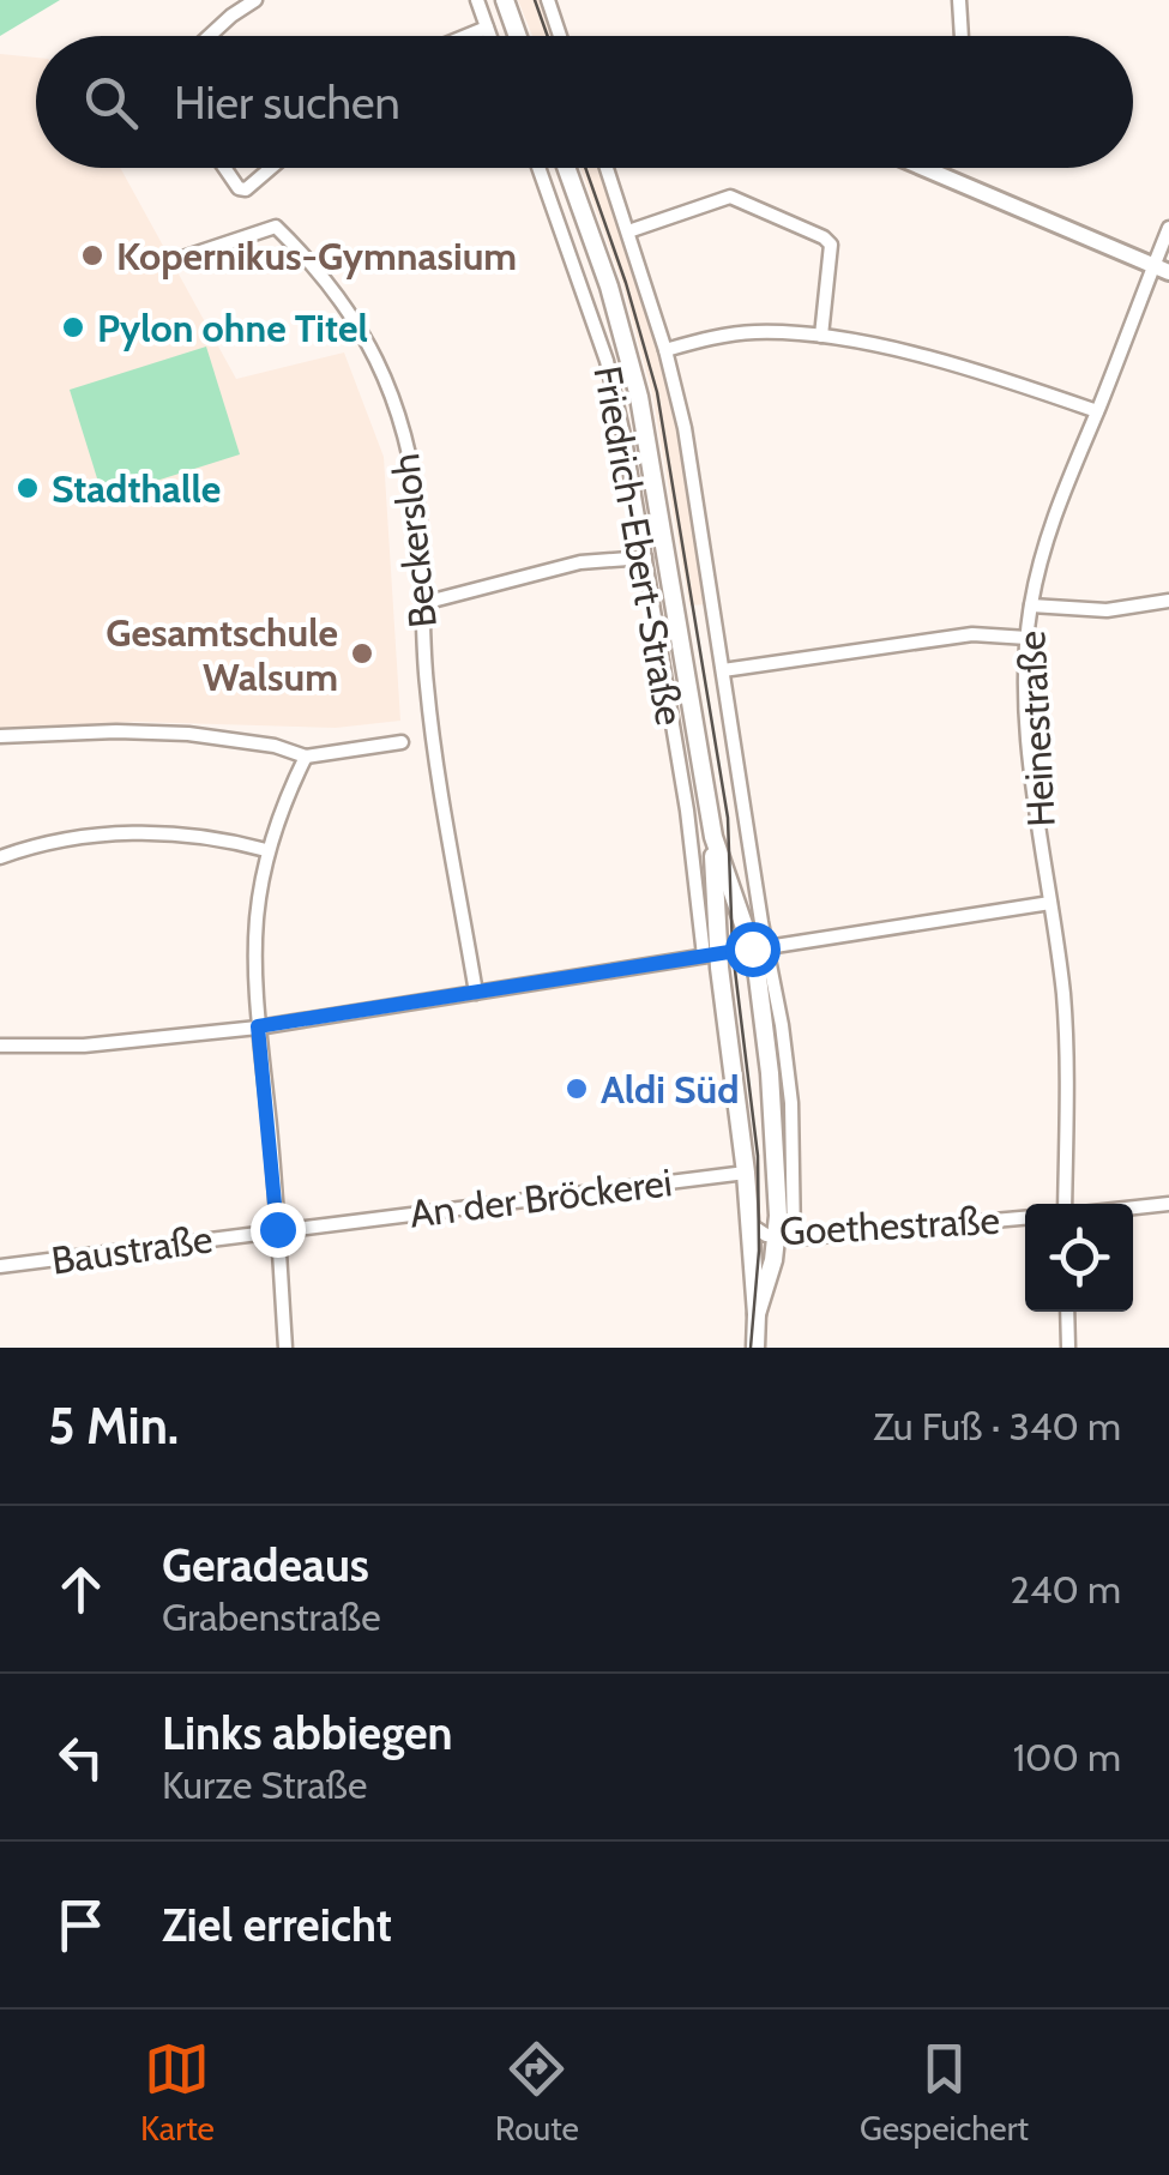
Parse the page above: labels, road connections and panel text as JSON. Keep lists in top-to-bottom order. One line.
{"streets":{"main road":["Friedrich-Ebert-Straße"],"street":["Beckersloh","Heinestraße","An der Bröckerei","Goethestraße","Baustraße"]},"crossings":[["Friedrich-Ebert-Straße","An der Bröckerei"],["Friedrich-Ebert-Straße","Goethestraße"],["An der Bröckerei","Baustraße"]],"places":["Kopernikus-Gymnasium","Pylon ohne Titel","Stadthalle","Gesamtschule Walsum","Aldi Süd"],"page":{"search":"Hier suchen","heading":["5 Min.","Zu Fuß · 340 m"],"list":[["Geradeaus","Grabenstraße","240 m"],["Links abbiegen","Kurze Straße","100 m"],"Ziel erreicht"],"nav":["Karte","Route","Gespeichert"]}}
